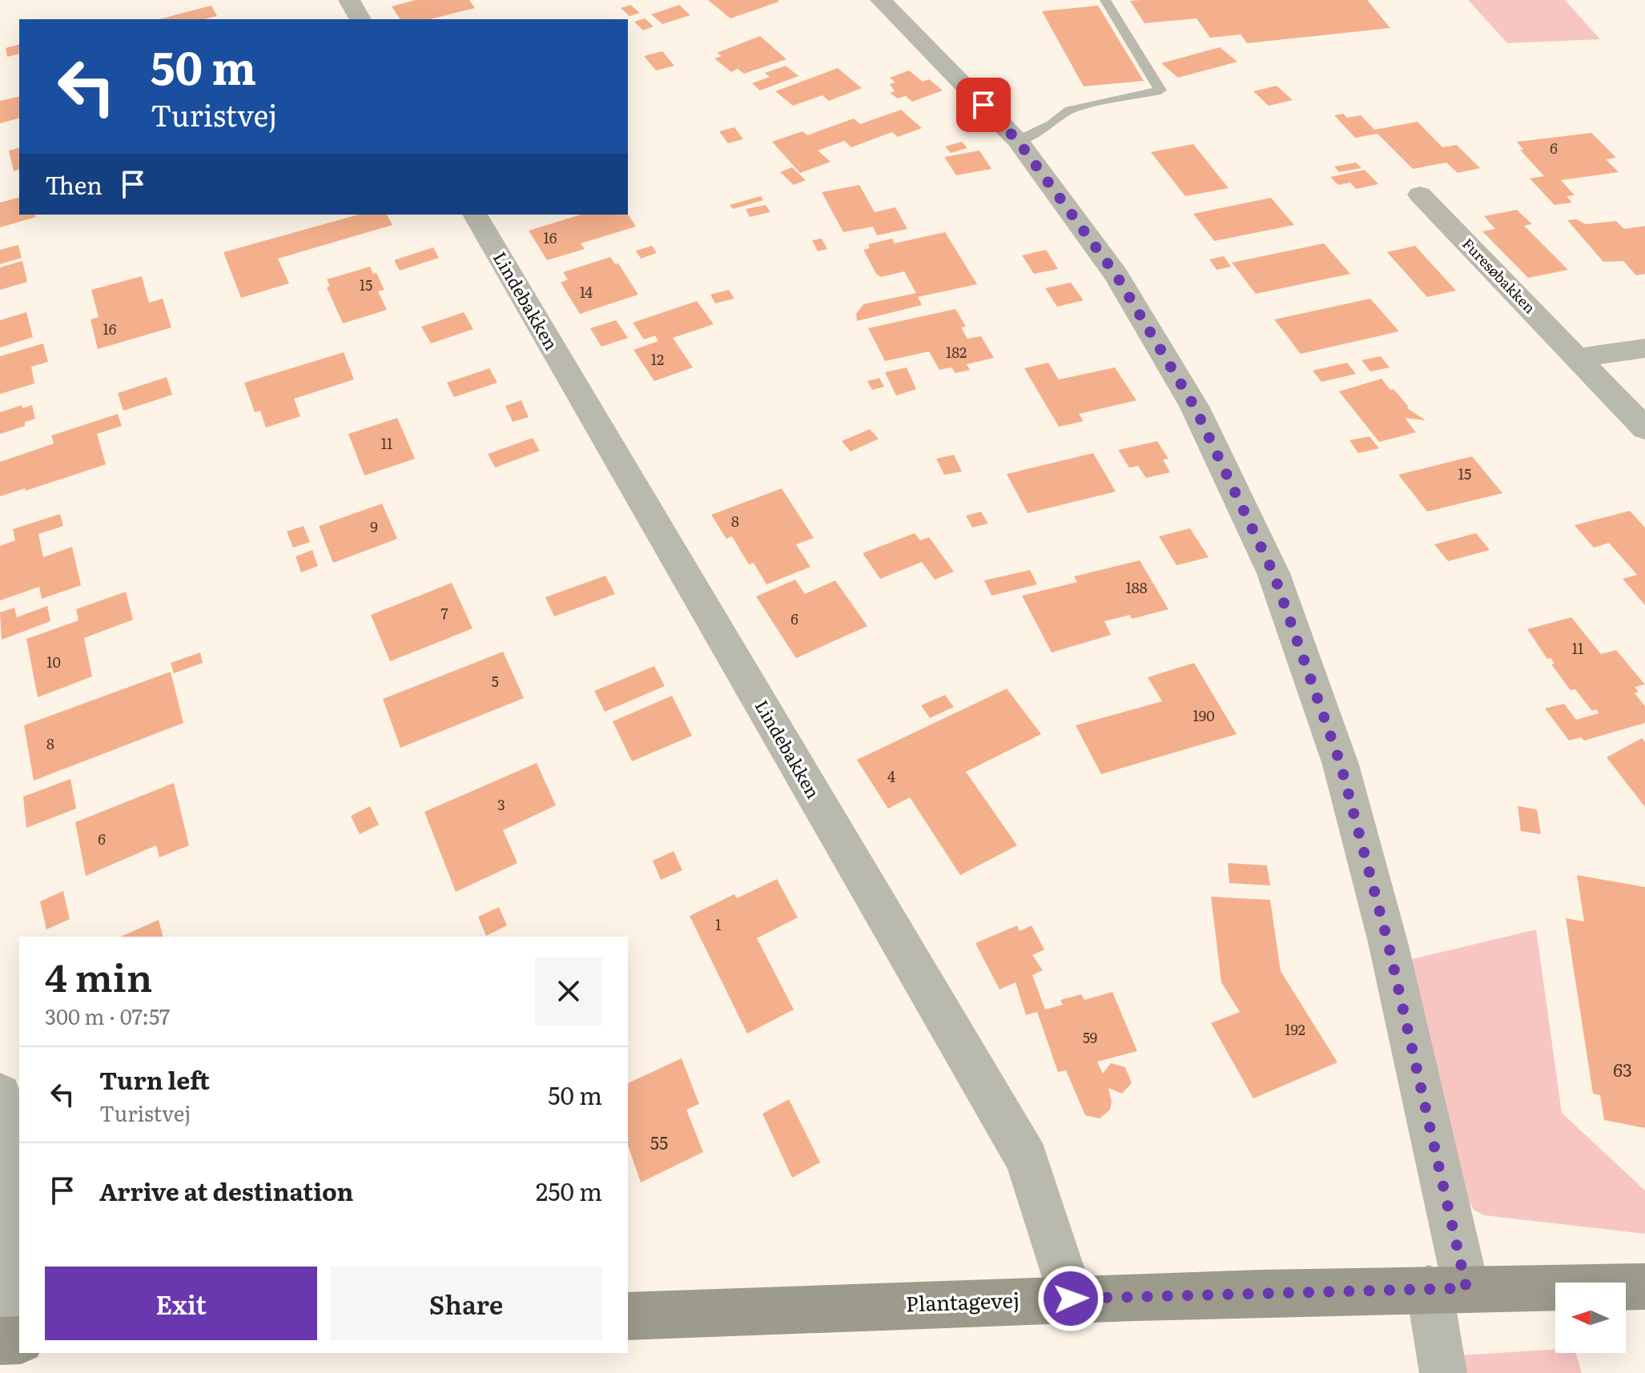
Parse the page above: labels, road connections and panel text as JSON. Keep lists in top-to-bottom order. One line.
{"streets":{"street":["Furesøbakken","Lindebakken","Plantagevej"]},"crossings":[["Lindebakken","Plantagevej"]],"house_numbers":["6","16","15","14","16","182","12","11","15","8","9","188","7","6","11","10","5","190","8","4","3","6","1","192","59","63","55"],"north":"left","page":{"turn":["50 m","Turistvej"],"then":"Then","heading":["4 min","300 m · 07:57"],"list":[{"name":"Turn left","note":"Turistvej","value":"50 m"},{"name":"Arrive at destination","value":"250 m"}],"buttons":["Exit","Share"]}}
